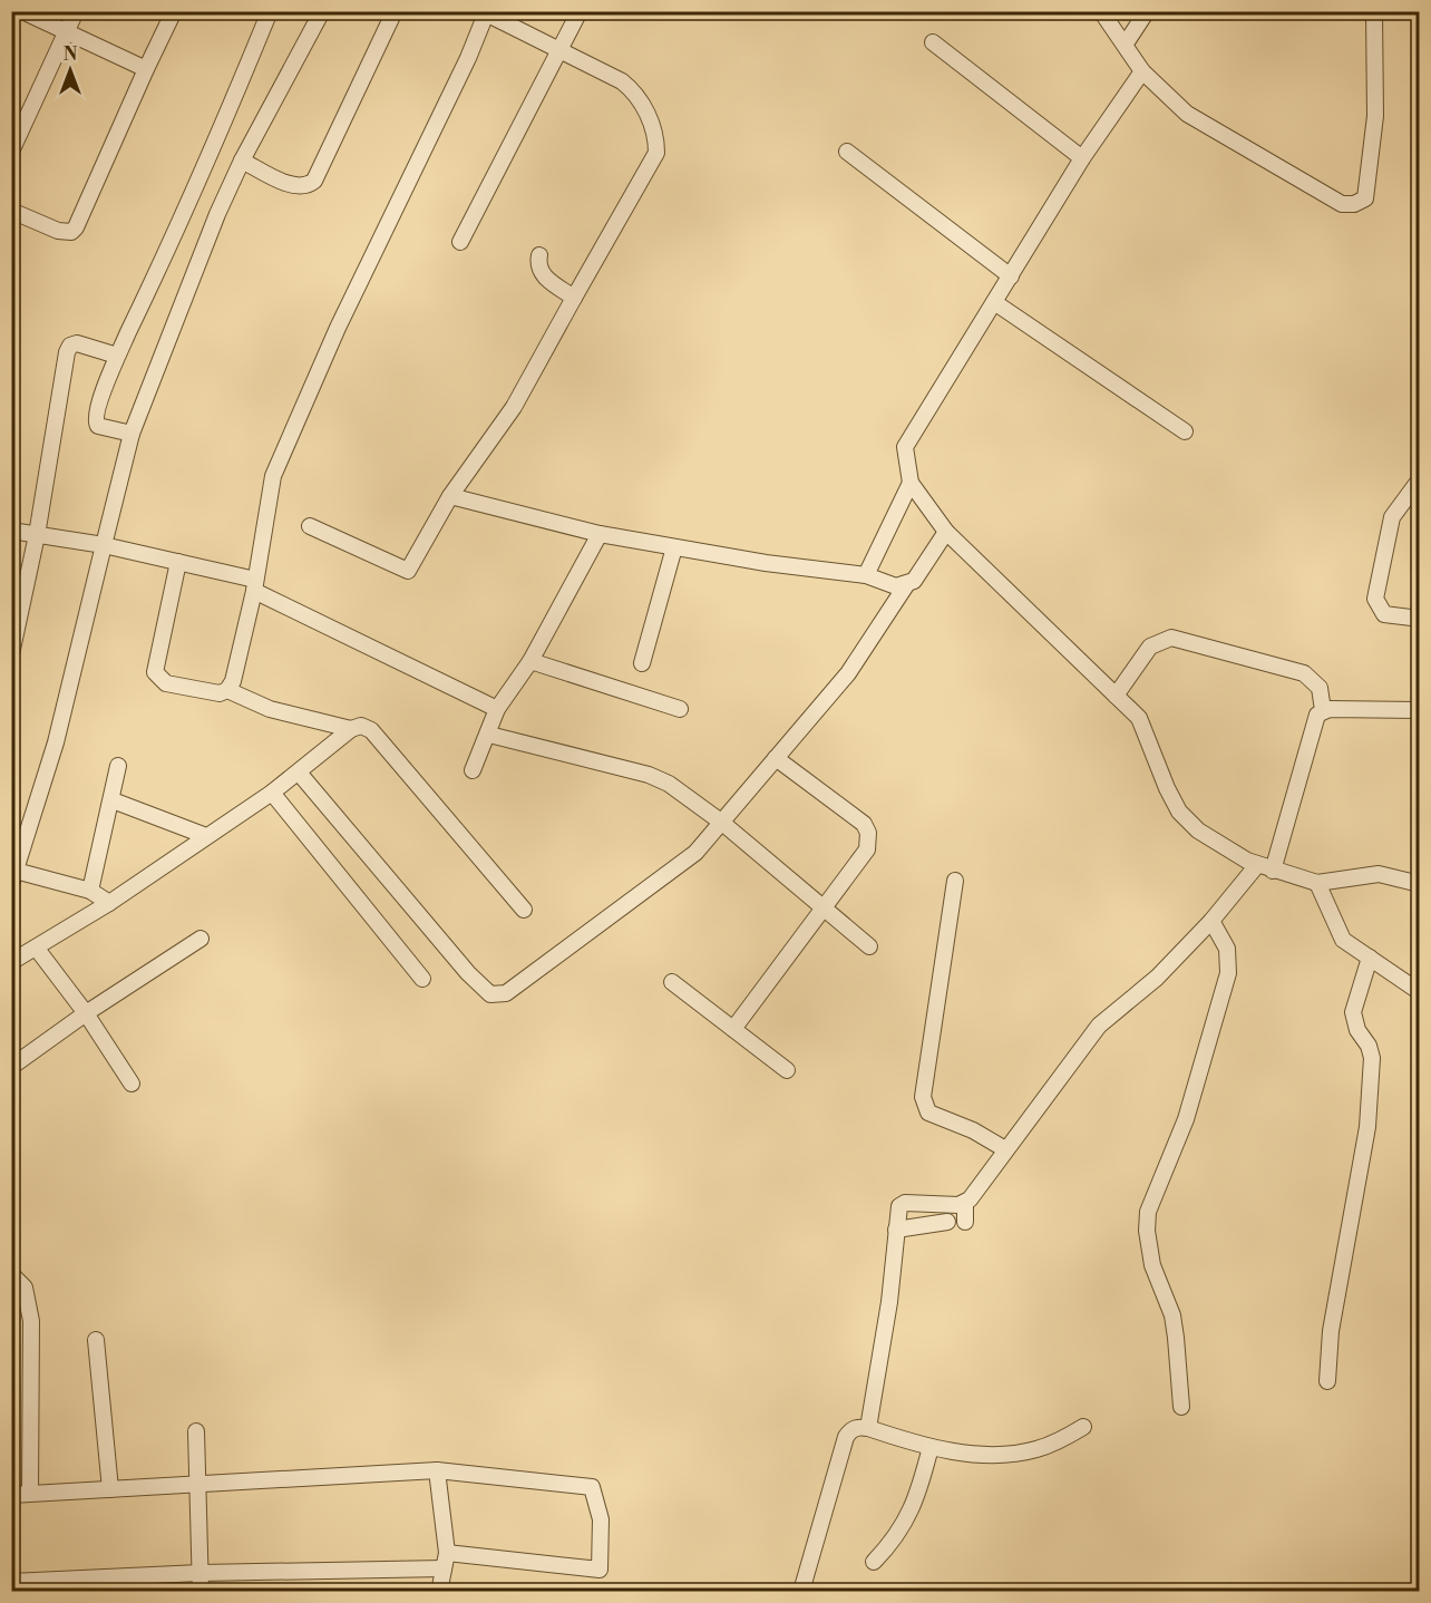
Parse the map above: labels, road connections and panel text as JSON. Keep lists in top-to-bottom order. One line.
{"north":"top"}
